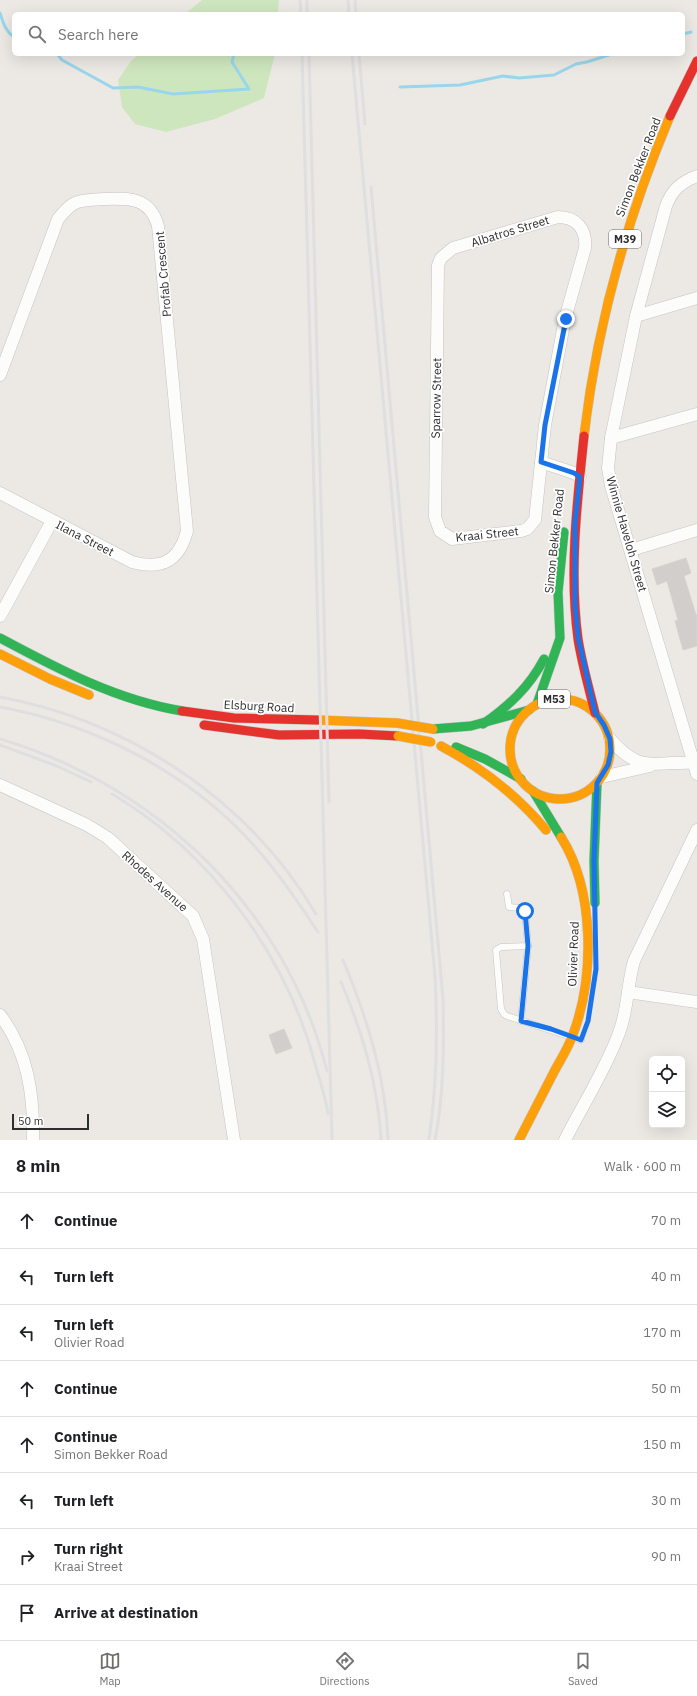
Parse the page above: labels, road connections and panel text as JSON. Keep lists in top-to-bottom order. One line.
{"streets":{"main road":["Simon Bekker Road","M39","M53","Elsburg Road","Olivier Road"],"street":["Albatros Street","Profab Crescent","Sparrow Street","Kraai Street","Winnie Haveloh Street","Ilana Street","Rhodes Avenue"]},"crossings":[["Simon Bekker Road","M53"],["Simon Bekker Road","Elsburg Road"],["Simon Bekker Road","Olivier Road"],["Albatros Street","Sparrow Street"],["Albatros Street","Kraai Street"],["Profab Crescent","Ilana Street"],["Sparrow Street","Kraai Street"],["M53","Elsburg Road"],["M53","Olivier Road"],["Elsburg Road","Olivier Road"]],"scale_bar":"50 m","page":{"search":"Search here","scale":"50 m","heading":["8 min","Walk · 600 m"],"list":[["Continue","70 m"],["Turn left","40 m"],["Turn left","Olivier Road","170 m"],["Continue","50 m"],["Continue","Simon Bekker Road","150 m"],["Turn left","30 m"],["Turn right","Kraai Street","90 m"],"Arrive at destination"],"nav":["Map","Directions","Saved"]}}
